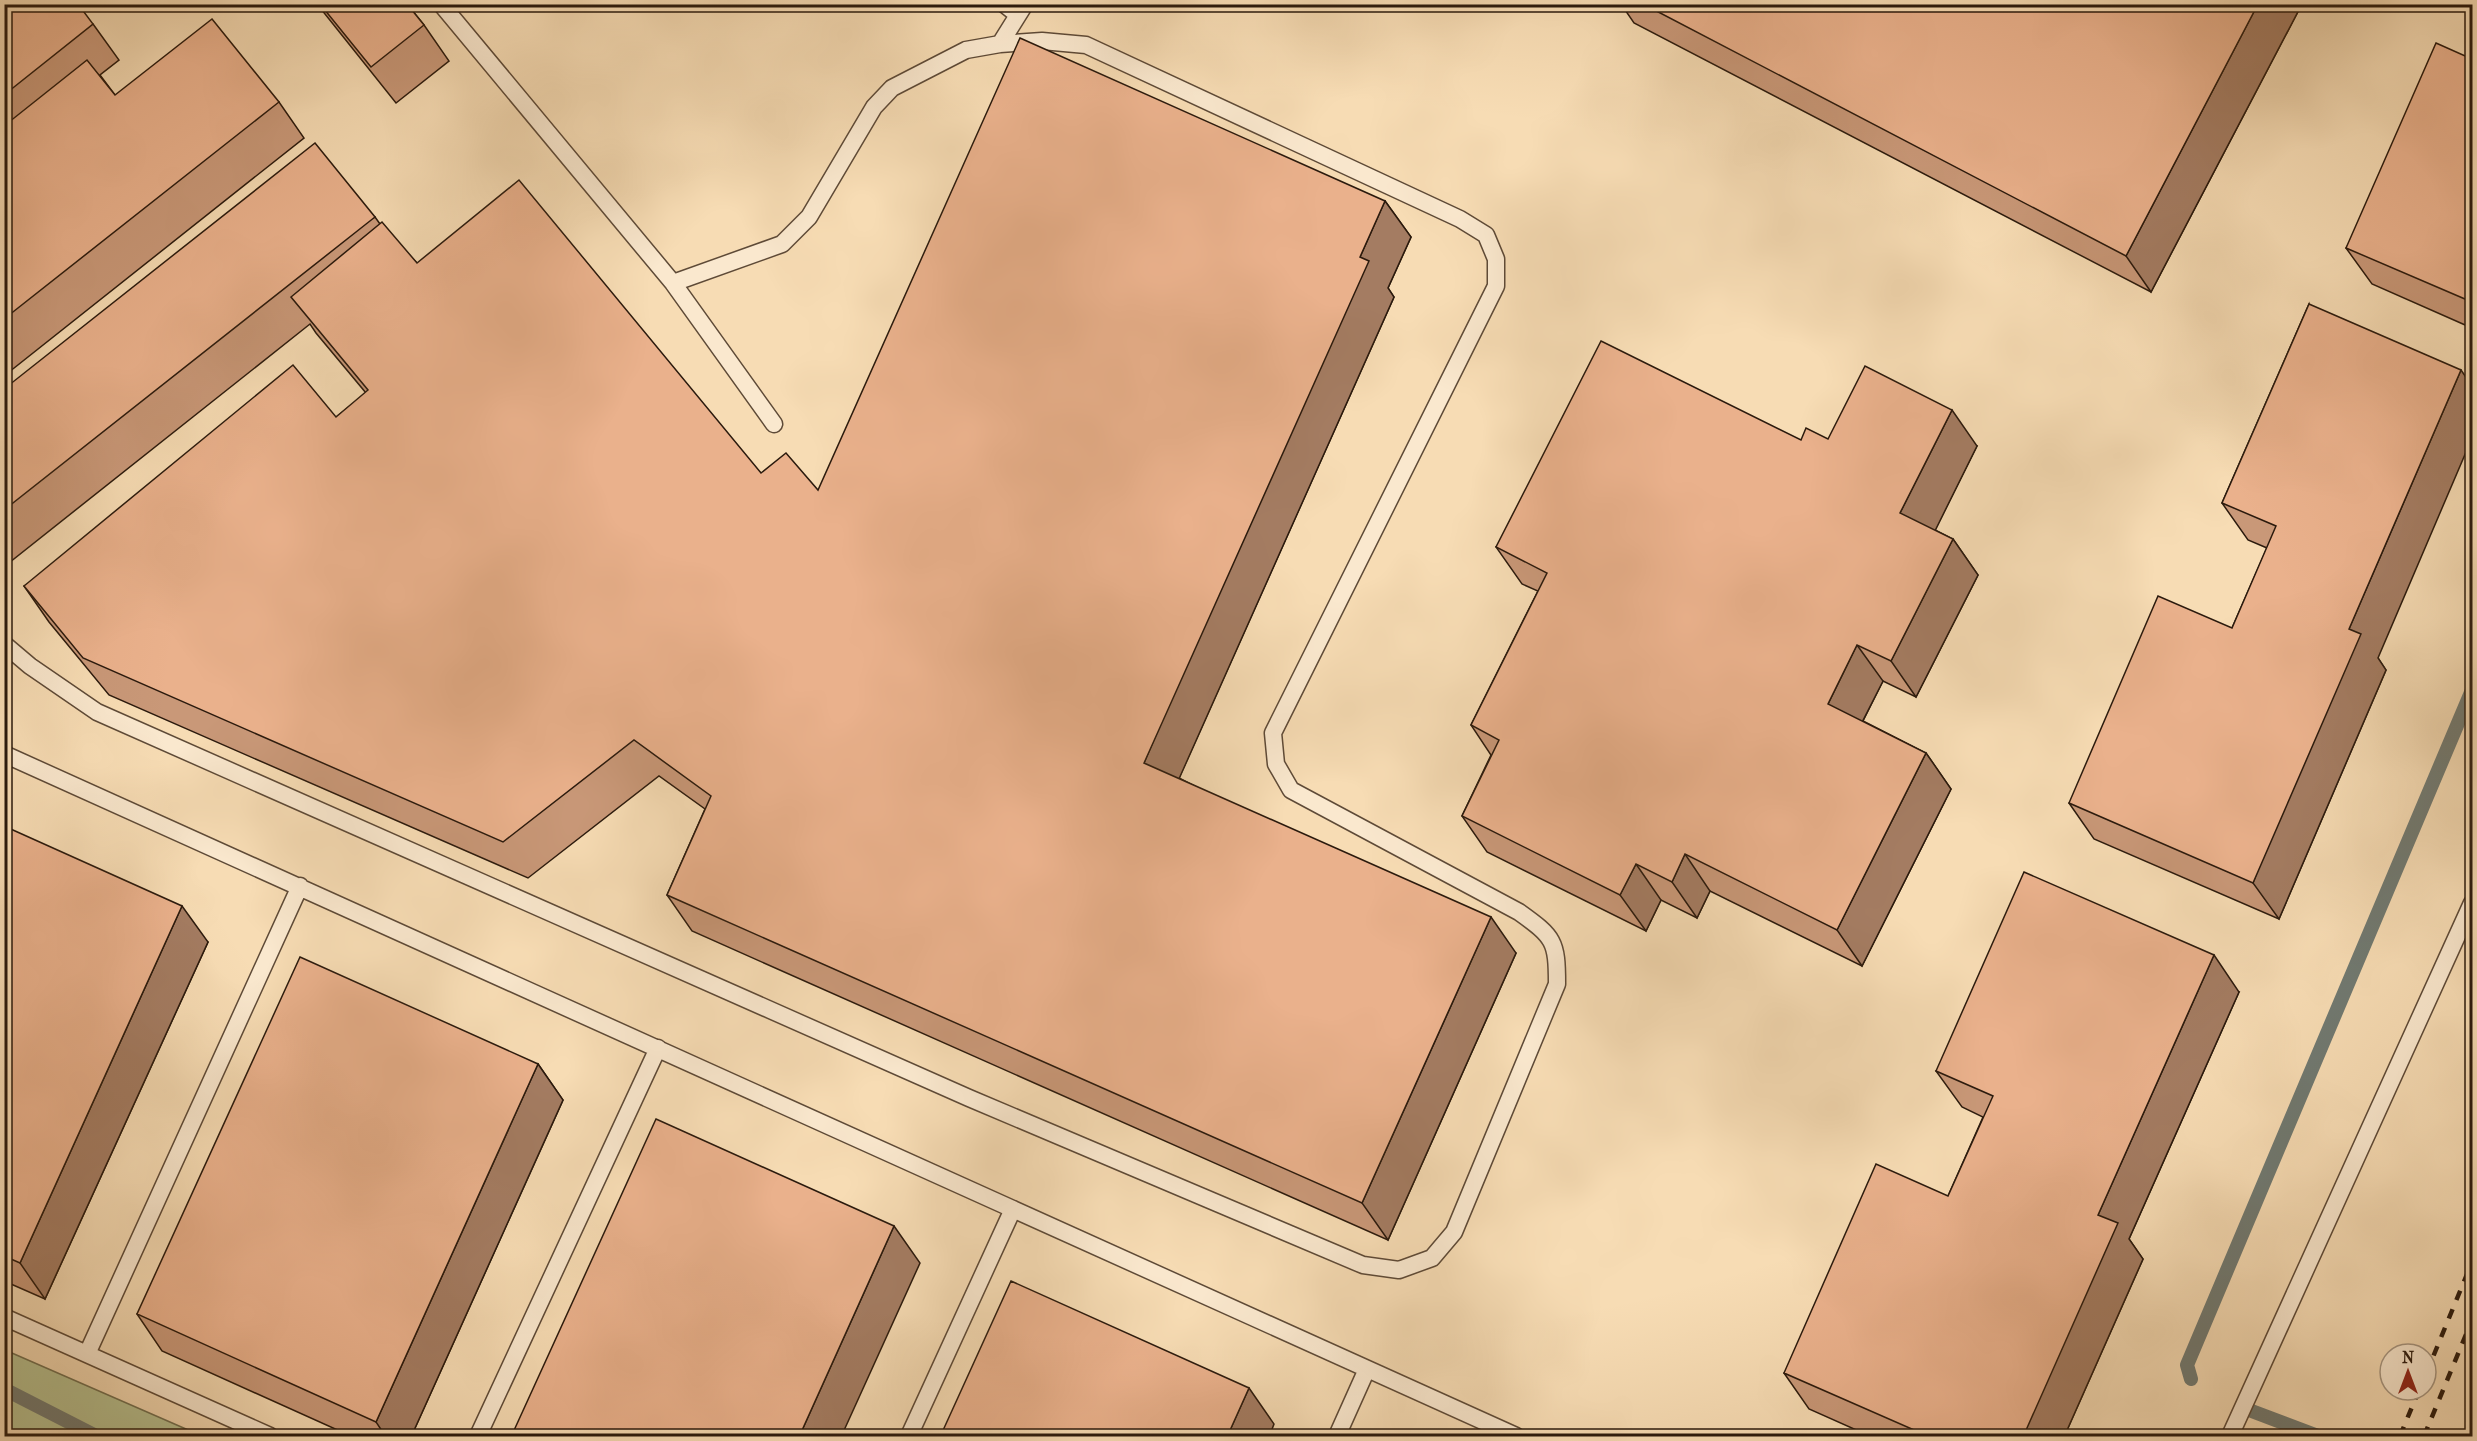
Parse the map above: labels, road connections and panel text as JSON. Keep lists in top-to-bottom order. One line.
{"north":"top"}
